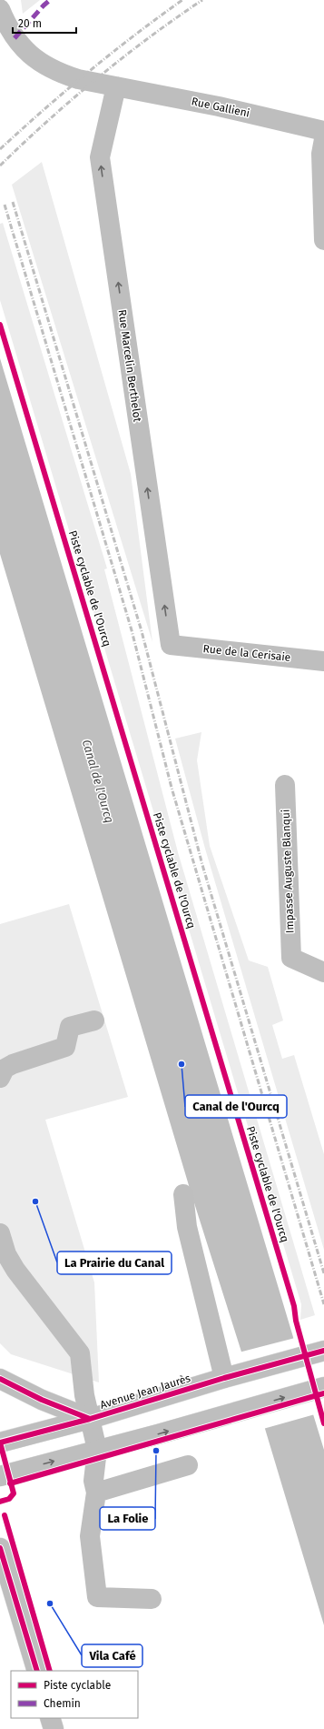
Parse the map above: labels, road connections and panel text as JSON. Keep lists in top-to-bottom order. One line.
{"streets":{"street":["Rue Gallieni","Rue Marcelin Berthelot","Rue de la Cerisaie","Impasse Auguste Blanqui","Avenue Jean Jaurès"],"cycle path":["Piste cyclable de l'Ourcq"]},"crossings":[["Rue Gallieni","Rue Marcelin Berthelot"],["Rue Marcelin Berthelot","Rue de la Cerisaie"]],"one_way":["Rue Marcelin Berthelot"],"water":["Canal de l'Ourcq"],"places":["Canal de l'Ourcq","La Prairie du Canal","La Folie","Vila Café"],"legend":["Piste cyclable","Chemin"],"scale_bar":"20 m"}
